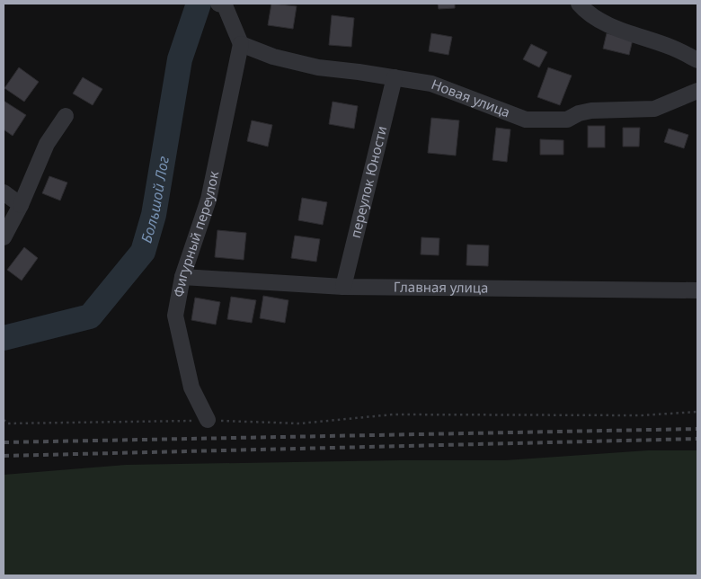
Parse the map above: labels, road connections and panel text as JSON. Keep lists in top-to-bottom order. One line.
{"streets":{"street":["Новая улица","переулок Юности","Фигурный переулок","Главная улица"]},"crossings":[["Новая улица","переулок Юности"],["Новая улица","Фигурный переулок"],["переулок Юности","Главная улица"],["Фигурный переулок","Главная улица"]],"water":["Большой Лог"]}
